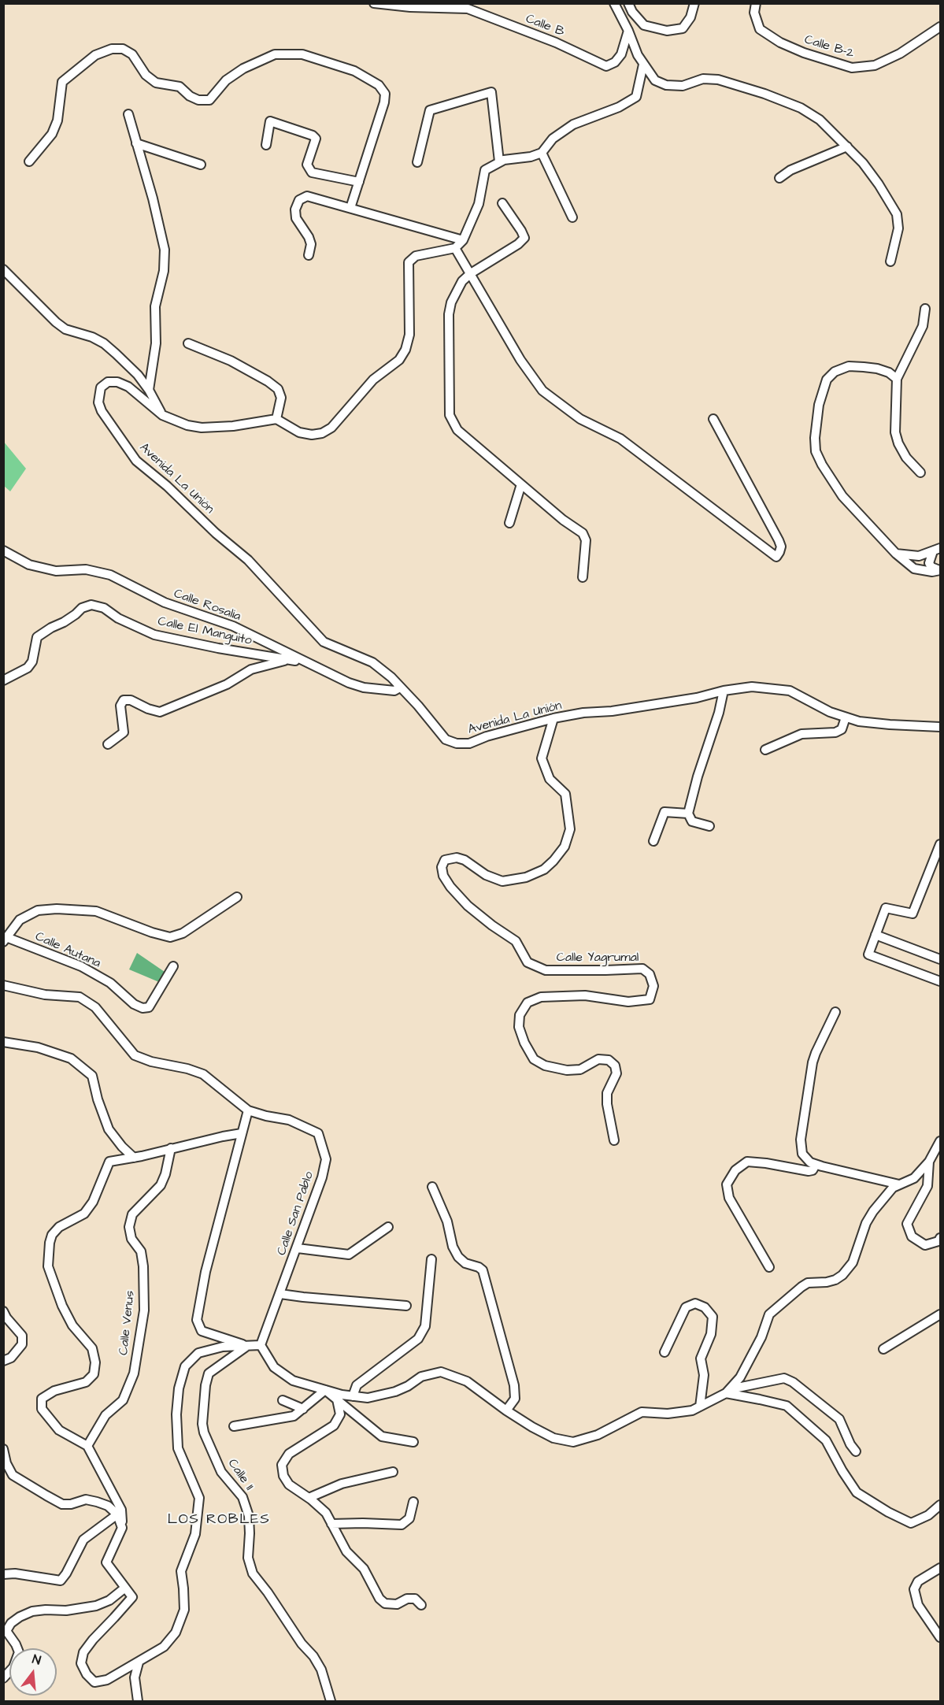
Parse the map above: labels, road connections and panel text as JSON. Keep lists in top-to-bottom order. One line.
{"streets":{"street":["Calle B","Calle B-2","Avenida La Unión","Calle Rosalia","Calle El Manguito","Calle Autana","Calle Yagrumal","Calle San Pablo","Calle Venus","Calle 11"]},"crossings":[["Avenida La Unión","Calle Rosalia"],["Avenida La Unión","Calle Yagrumal"],["Calle Rosalia","Calle El Manguito"]],"districts":["LOS ROBLES"],"north":"top"}
